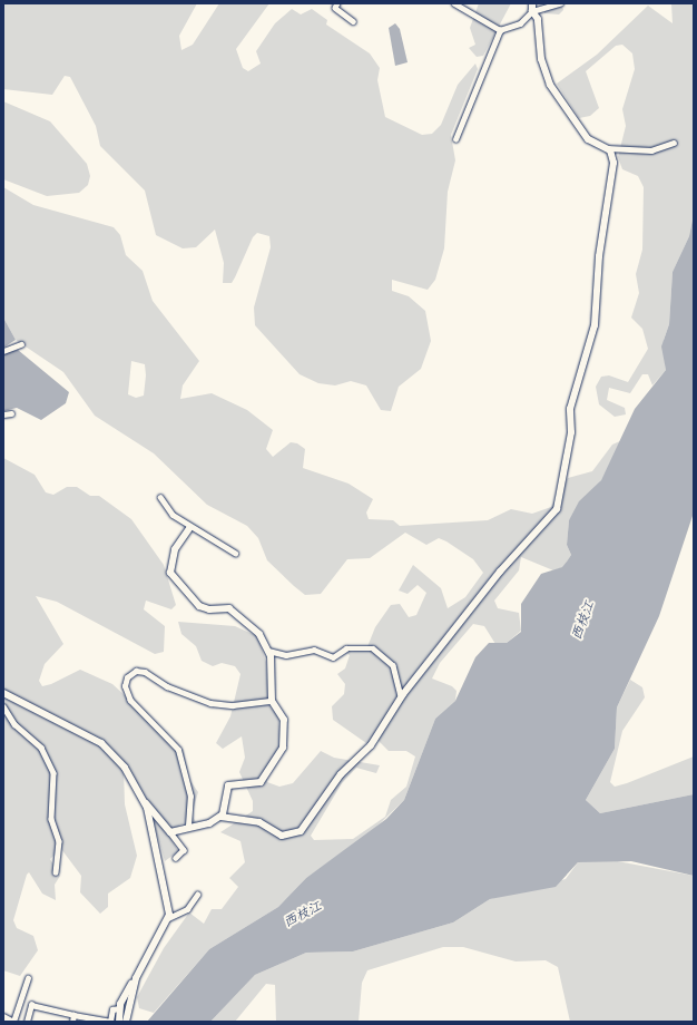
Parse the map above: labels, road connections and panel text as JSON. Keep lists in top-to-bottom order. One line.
{"water":["西枝江"]}
